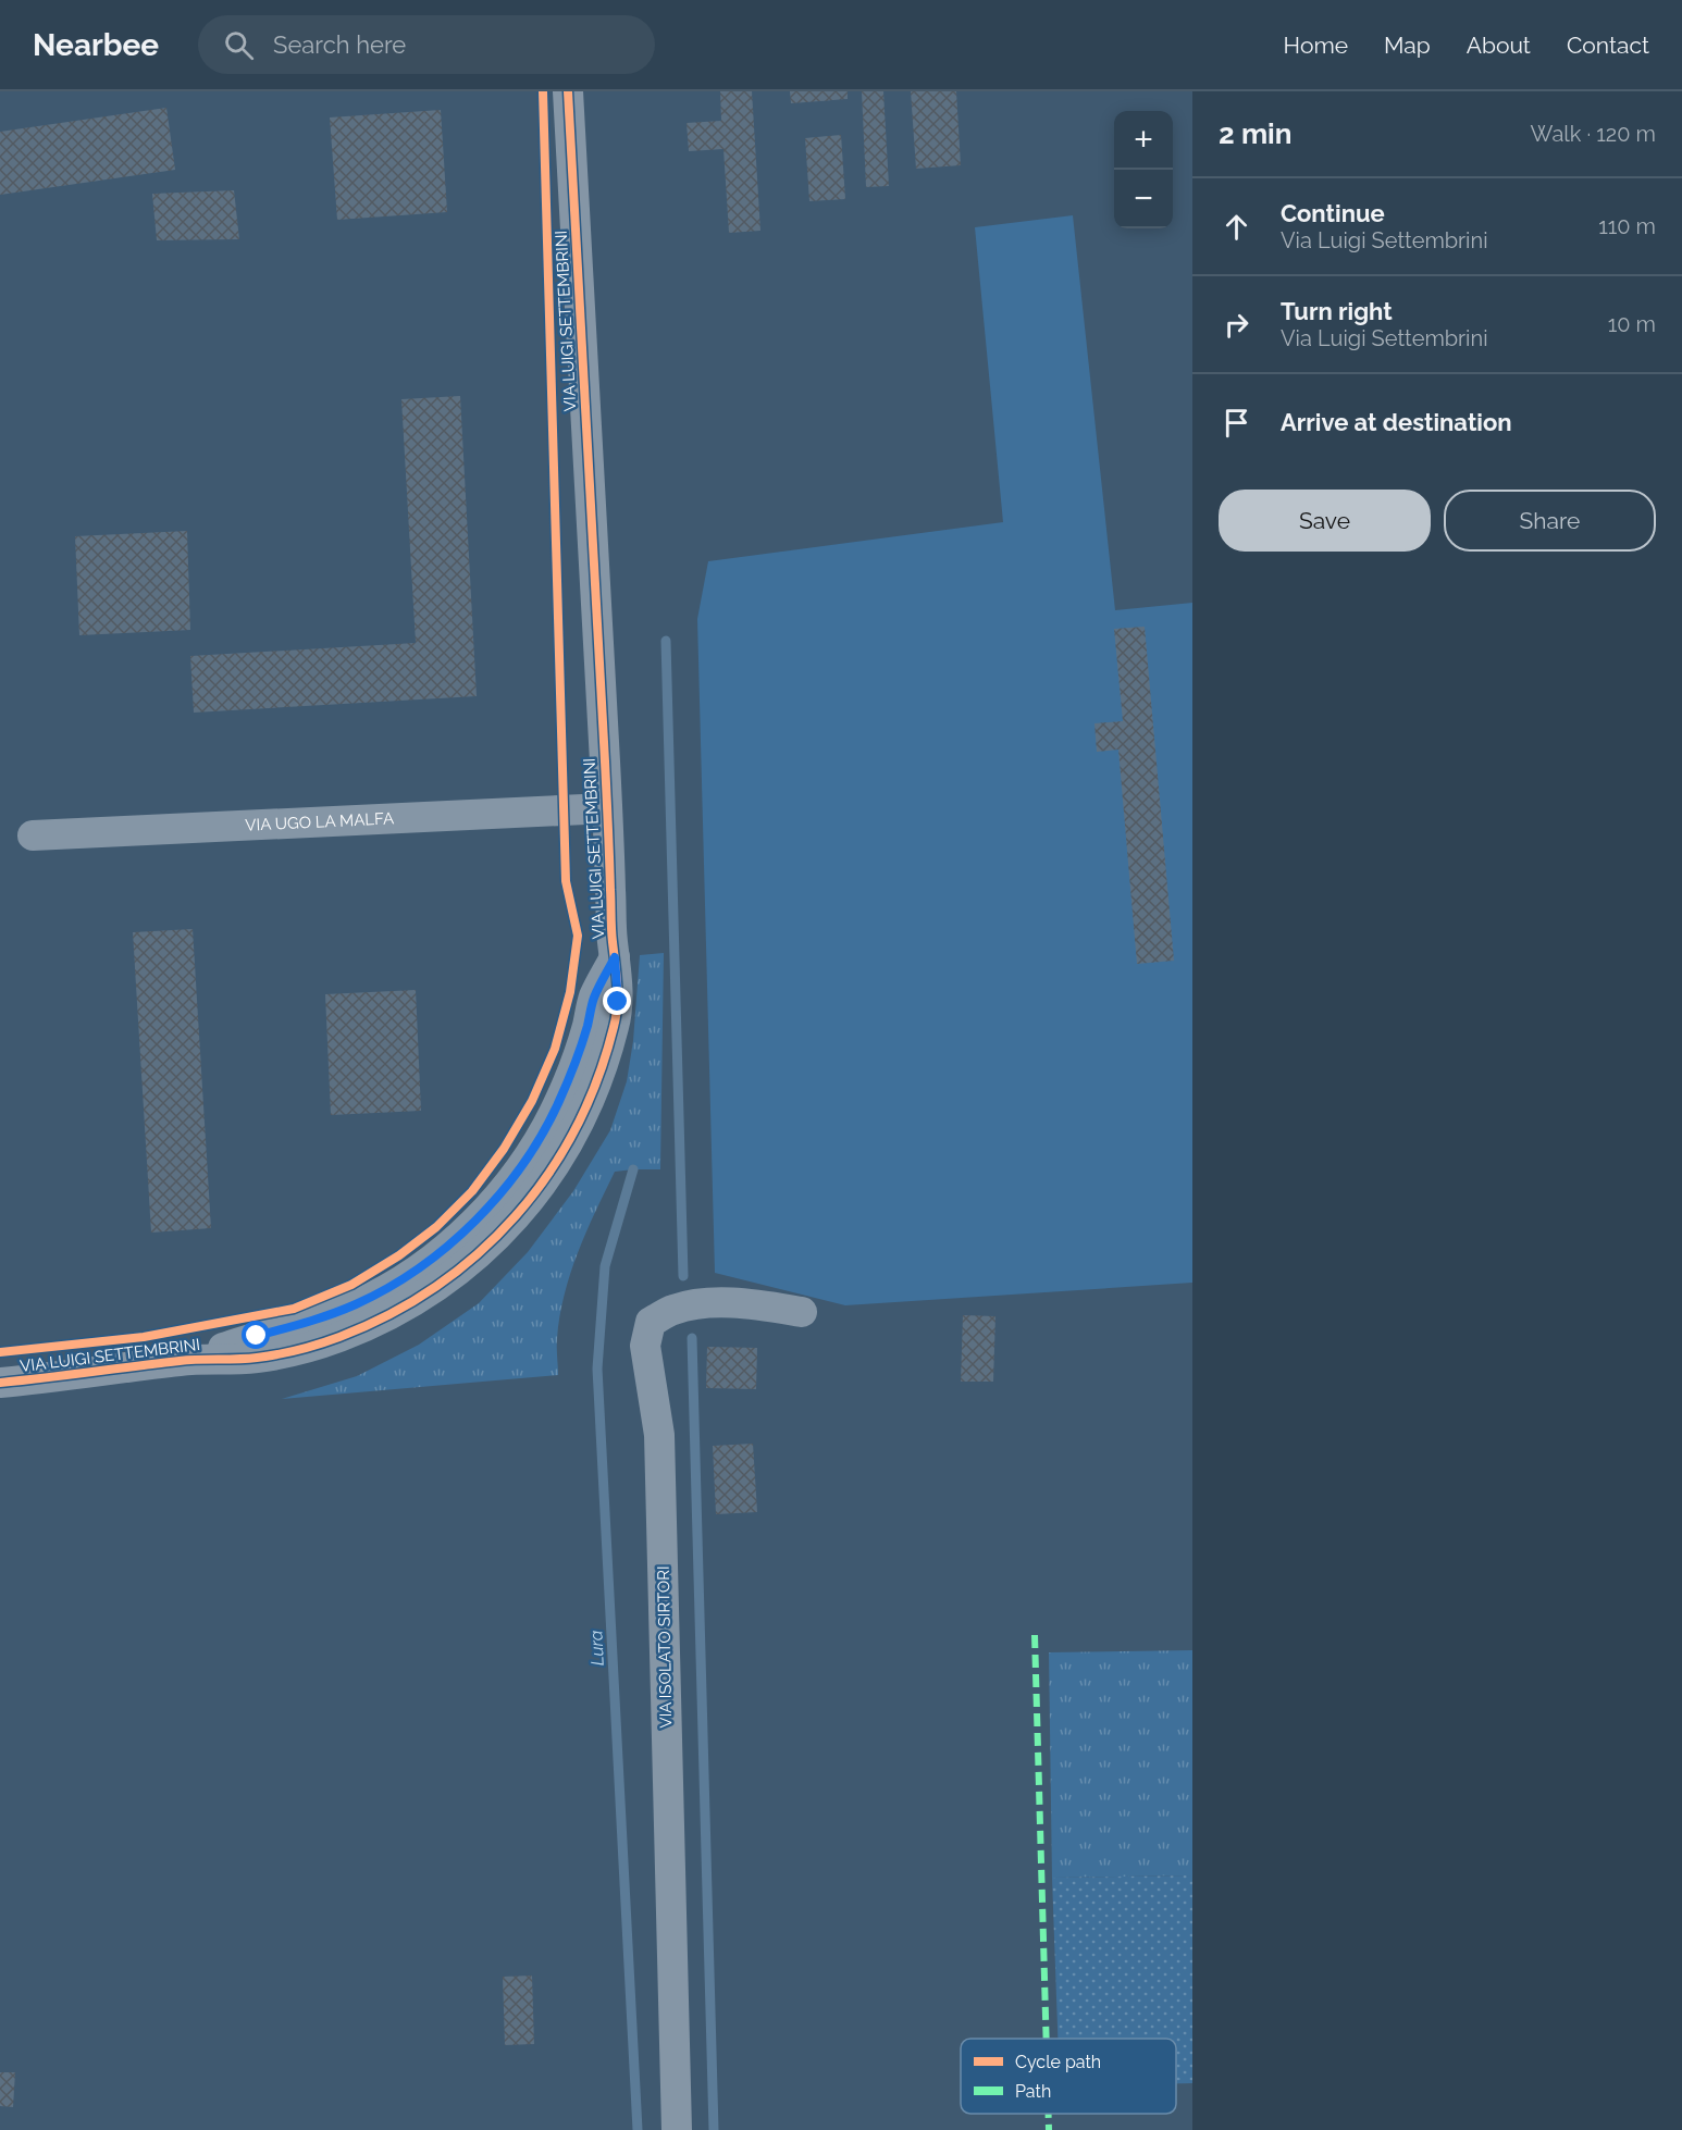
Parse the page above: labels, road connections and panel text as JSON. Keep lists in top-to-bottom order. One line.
{"streets":{"street":["VIA LUIGI SETTEMBRINI","VIA UGO LA MALFA","VIA ISOLATO SIRTORI"]},"crossings":[["VIA LUIGI SETTEMBRINI","VIA UGO LA MALFA"]],"water":["Lura"],"legend":["Cycle path","Path"],"page":{"header":"Nearbee","search":"Search here","nav":["Home","Map","About","Contact"],"heading":["2 min","Walk · 120 m"],"map_buttons":["+","−"],"list":[["Continue","Via Luigi Settembrini","110 m"],["Turn right","Via Luigi Settembrini","10 m"],"Arrive at destination"],"buttons":["Save","Share"]}}
